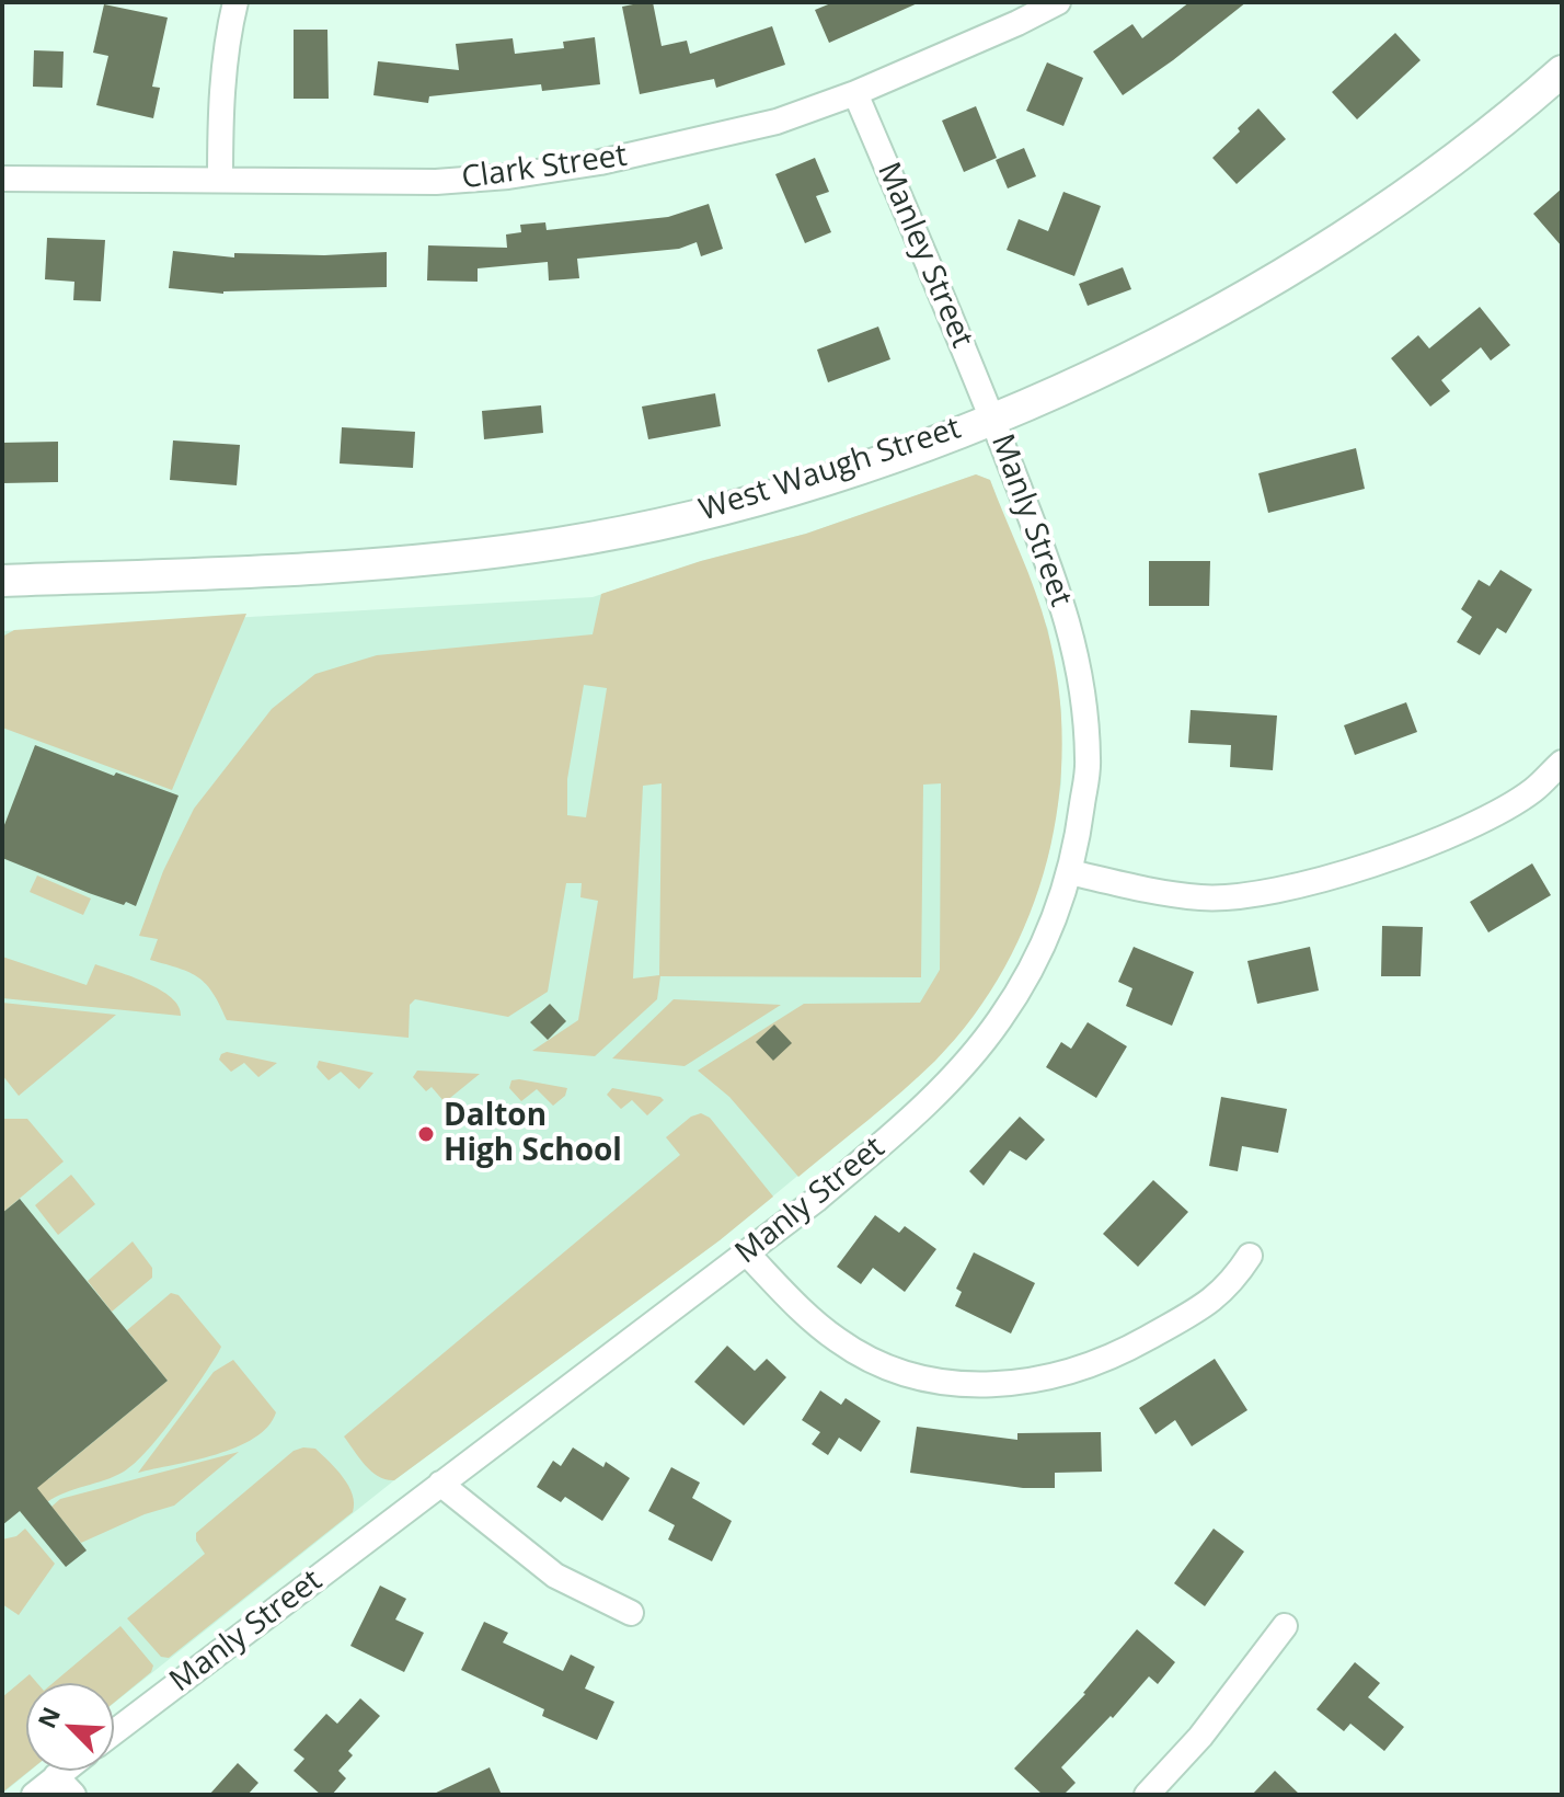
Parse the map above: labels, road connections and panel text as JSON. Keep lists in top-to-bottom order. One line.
{"streets":{"street":["Clark Street","Manley Street","West Waugh Street","Manly Street"]},"crossings":[["Clark Street","Manley Street"],["Manley Street","West Waugh Street"],["Manley Street","Manly Street"],["West Waugh Street","Manly Street"]],"places":["Dalton High School"],"north":"top left"}
